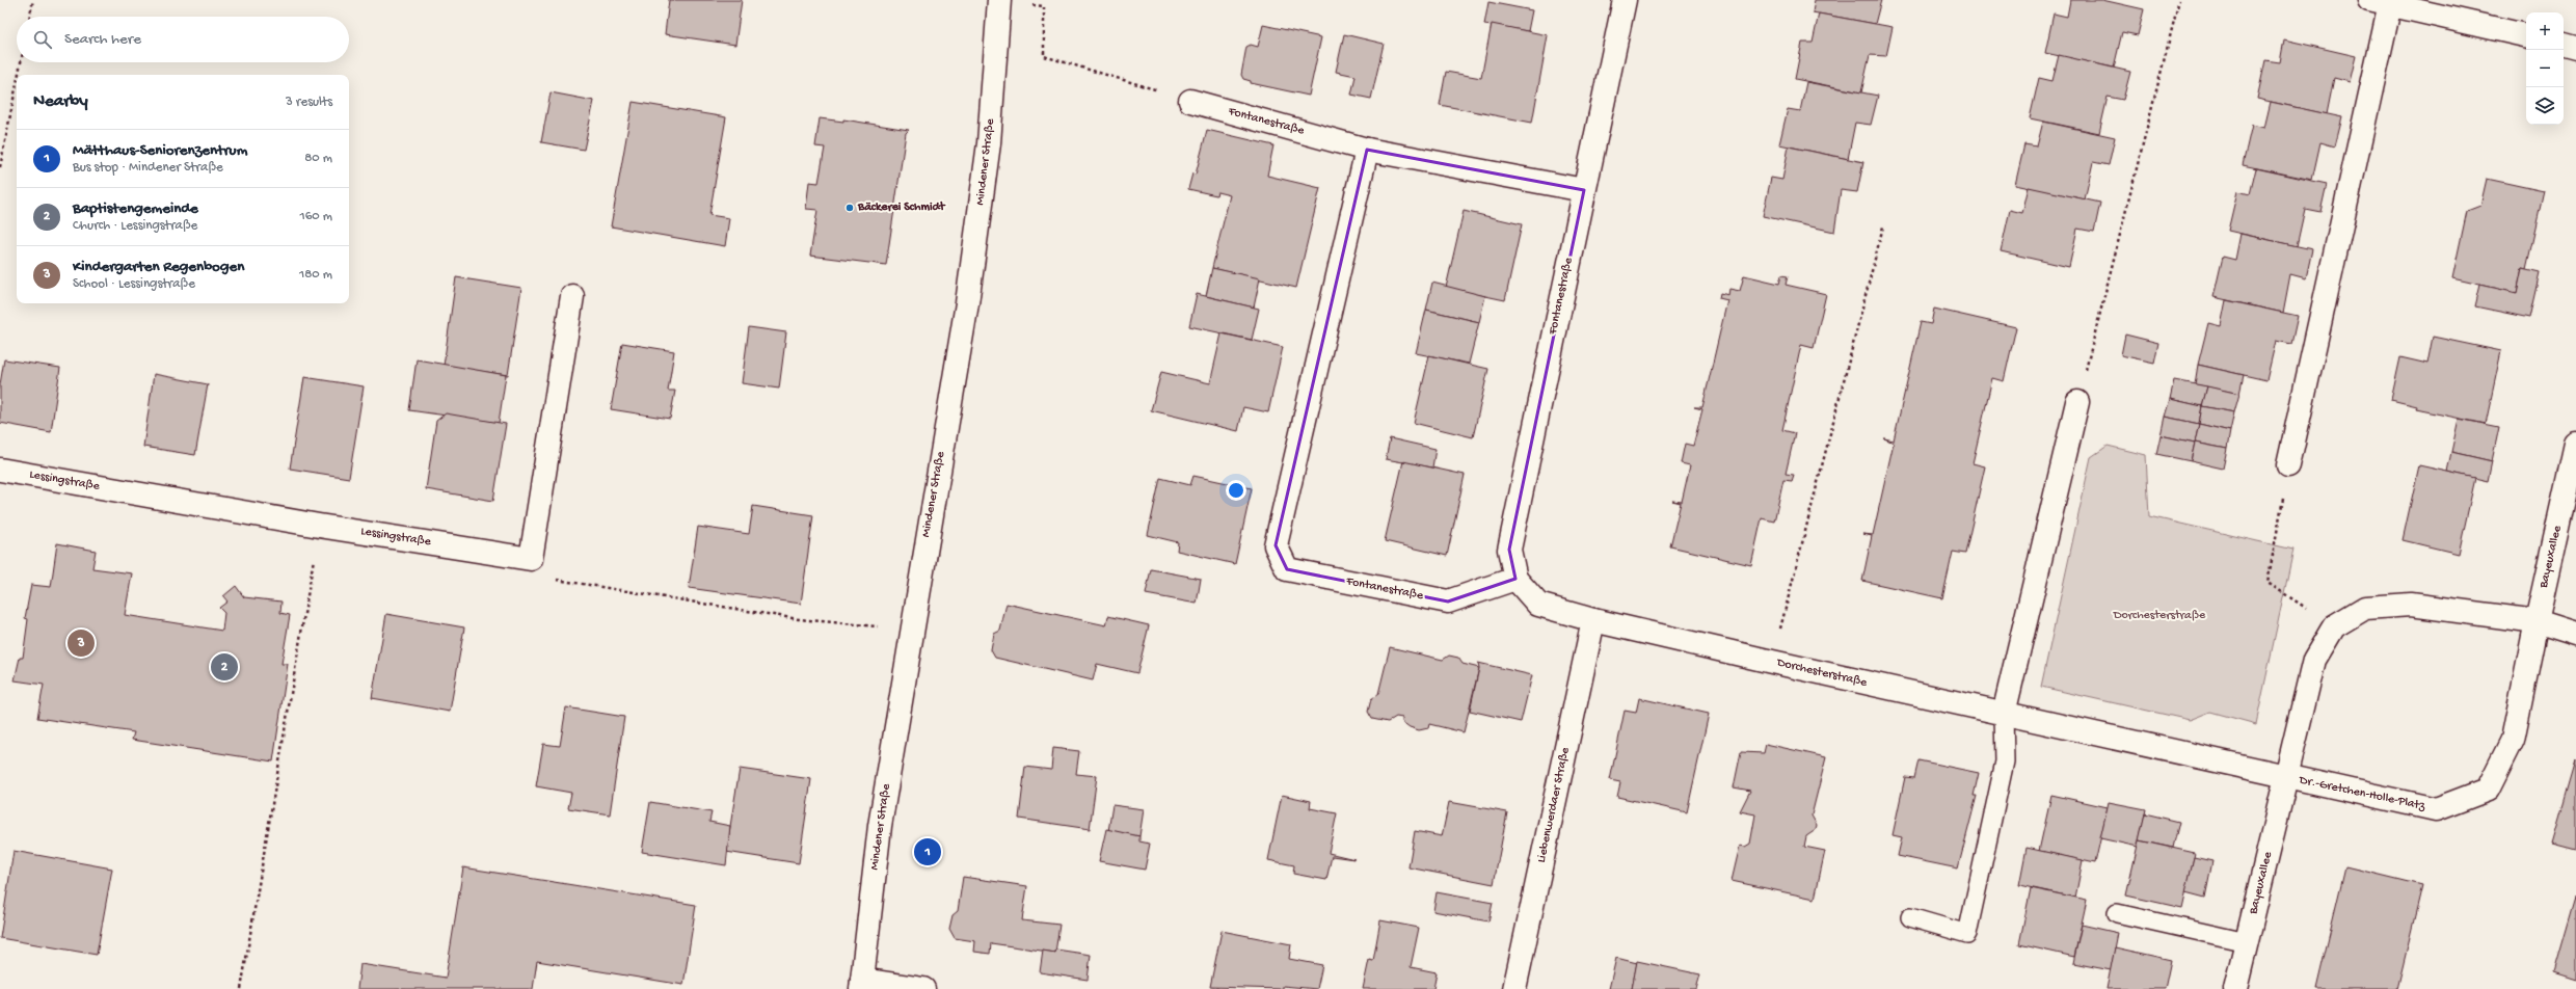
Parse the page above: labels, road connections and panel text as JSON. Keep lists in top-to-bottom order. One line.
{"streets":{"street":["Fontanestraße","Mindener Straße","Lessingstraße","Bayeuxallee","Dorchesterstraße","Dr.-Gretchen-Holle-Platz","Liebenwerdaer Straße"]},"crossings":[["Fontanestraße","Dorchesterstraße"],["Bayeuxallee","Dorchesterstraße"],["Bayeuxallee","Dr.-Gretchen-Holle-Platz"],["Dorchesterstraße","Dr.-Gretchen-Holle-Platz"],["Dorchesterstraße","Liebenwerdaer Straße"]],"parks":["Dorchesterstraße"],"places":["Bäckerei Schmidt"],"page":{"map_buttons":["+","−"],"search":"Search here","heading":["Nearby","3 results"],"list":[{"mark":"1","name":"Mätthaus-Seniorenzentrum","note":"Bus stop · Mindener Straße","value":"80 m"},{"mark":"2","name":"Baptistengemeinde","note":"Church · Lessingstraße","value":"160 m"},{"mark":"3","name":"Kindergarten Regenbogen","note":"School · Lessingstraße","value":"180 m"}],"pins":["3","2","1"]}}
